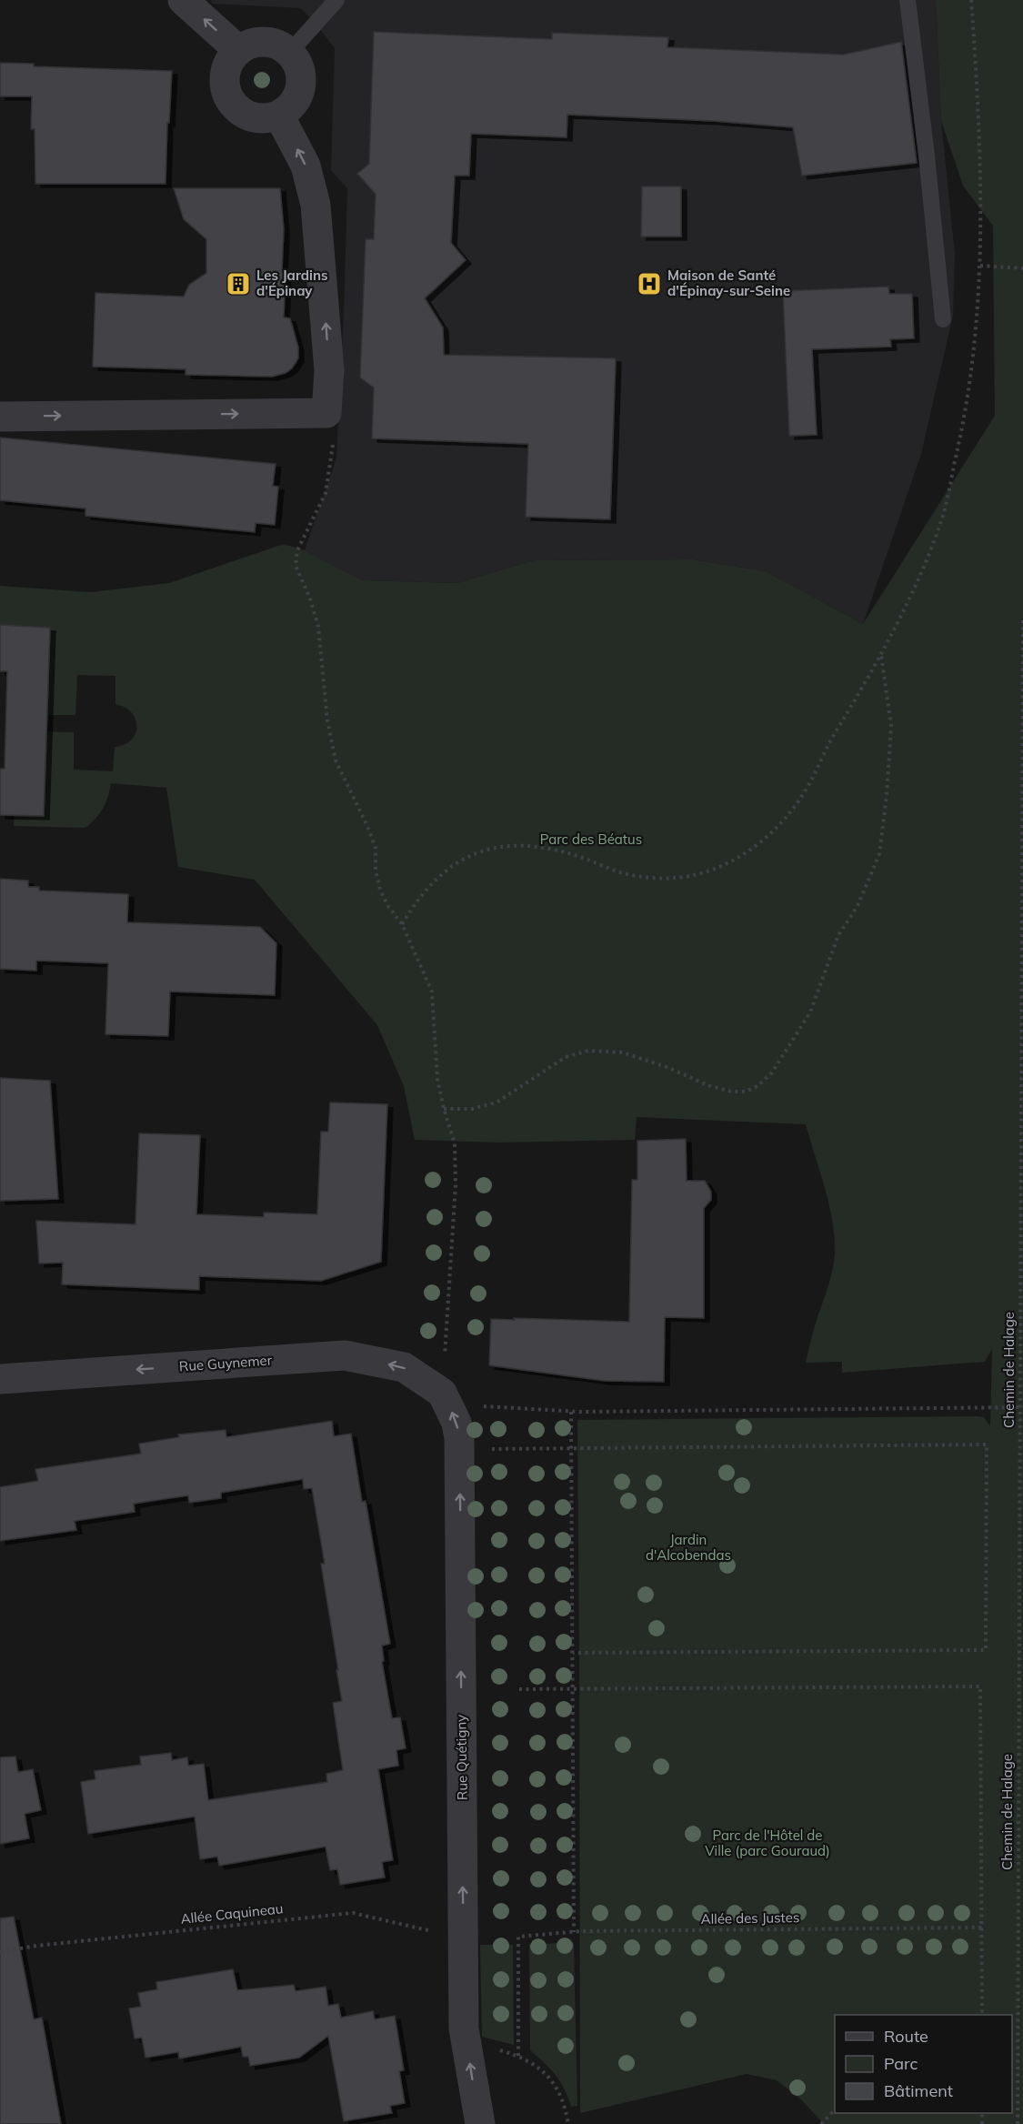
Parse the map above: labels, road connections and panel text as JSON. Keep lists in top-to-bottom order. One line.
{"streets":{"street":["Rue Guynemer","Rue Quétigny"],"path":["Chemin de Halage","Allée Caquineau","Allée des Justes"]},"crossings":[["Rue Guynemer","Rue Quétigny"],["Rue Quétigny","Allée Caquineau"]],"one_way":["Rue Guynemer","Rue Quétigny"],"parks":["Parc des Béatus","Jardin d'Alcobendas","Parc de l'Hôtel de Ville (parc Gouraud)"],"places":{"building":["Les Jardins d'Épinay"],"hospital":["Maison de Santé d'Épinay-sur-Seine"]},"legend":["Route","Parc","Bâtiment"]}
